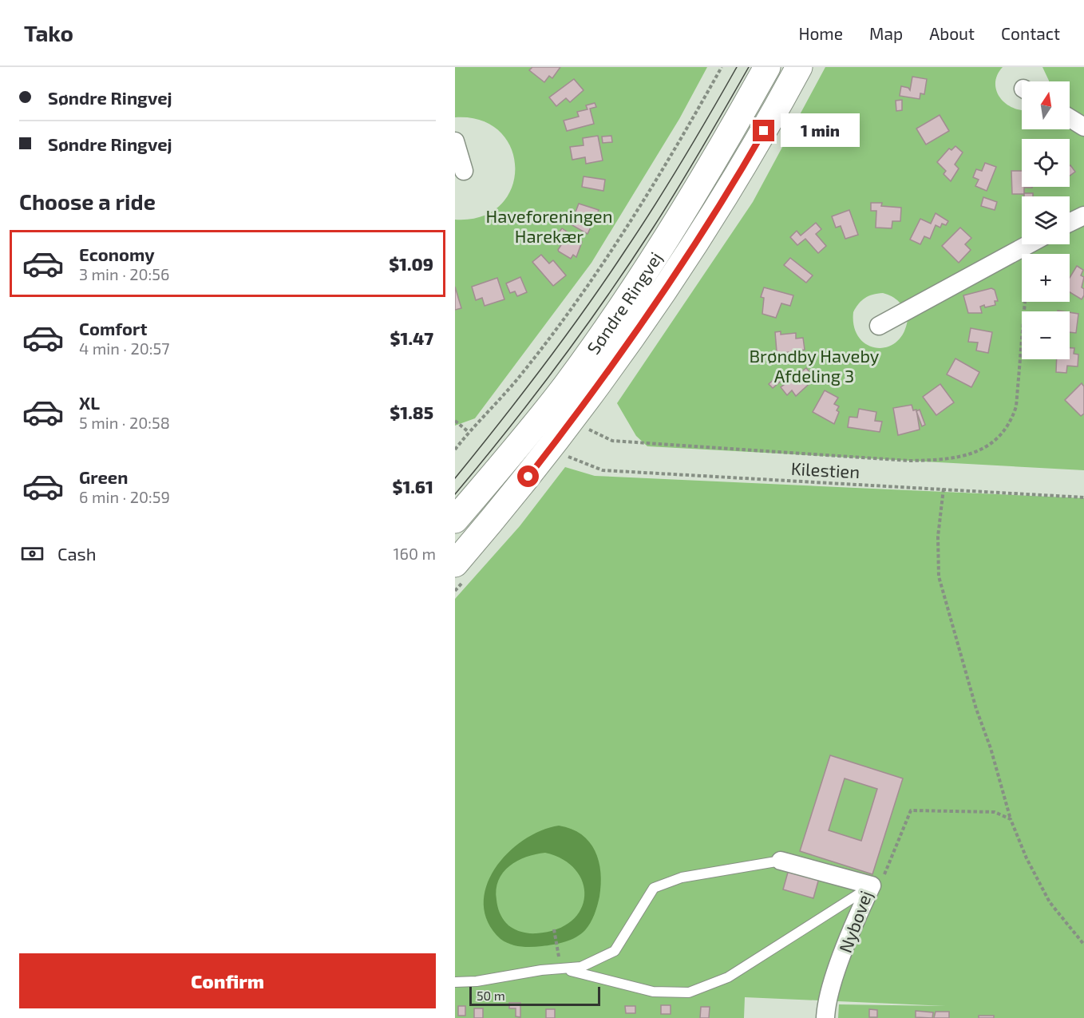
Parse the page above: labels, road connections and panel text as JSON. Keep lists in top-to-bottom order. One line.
{"streets":{"main road":["Søndre Ringvej"],"street":["Nybovej"],"path":["Kilestien"]},"parks":["Haveforeningen Harekær","Brøndby Haveby Afdeling 3"],"scale_bar":"50 m","north":"top","page":{"header":"Tako","nav":["Home","Map","About","Contact"],"banner":["Søndre Ringvej","Søndre Ringvej"],"map_buttons":["+","−"],"bubble":"1 min","heading":"Choose a ride","list":[{"name":"Economy","note":"3 min · 20:56","value":"$1.09"},{"name":"Comfort","note":"4 min · 20:57","value":"$1.47"},{"name":"XL","note":"5 min · 20:58","value":"$1.85"},{"name":"Green","note":"6 min · 20:59","value":"$1.61"}],"pay":["Cash","160 m"],"buttons":"Confirm","scale":"50 m"}}
